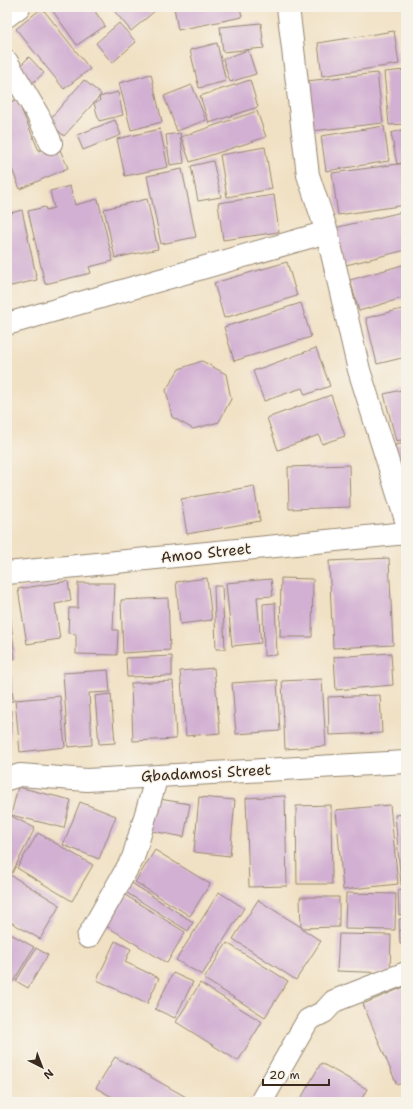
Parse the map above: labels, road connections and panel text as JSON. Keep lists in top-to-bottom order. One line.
{"streets":{"street":["Amoo Street","Gbadamosi Street"]},"scale_bar":"20 m","north":"bottom right"}
